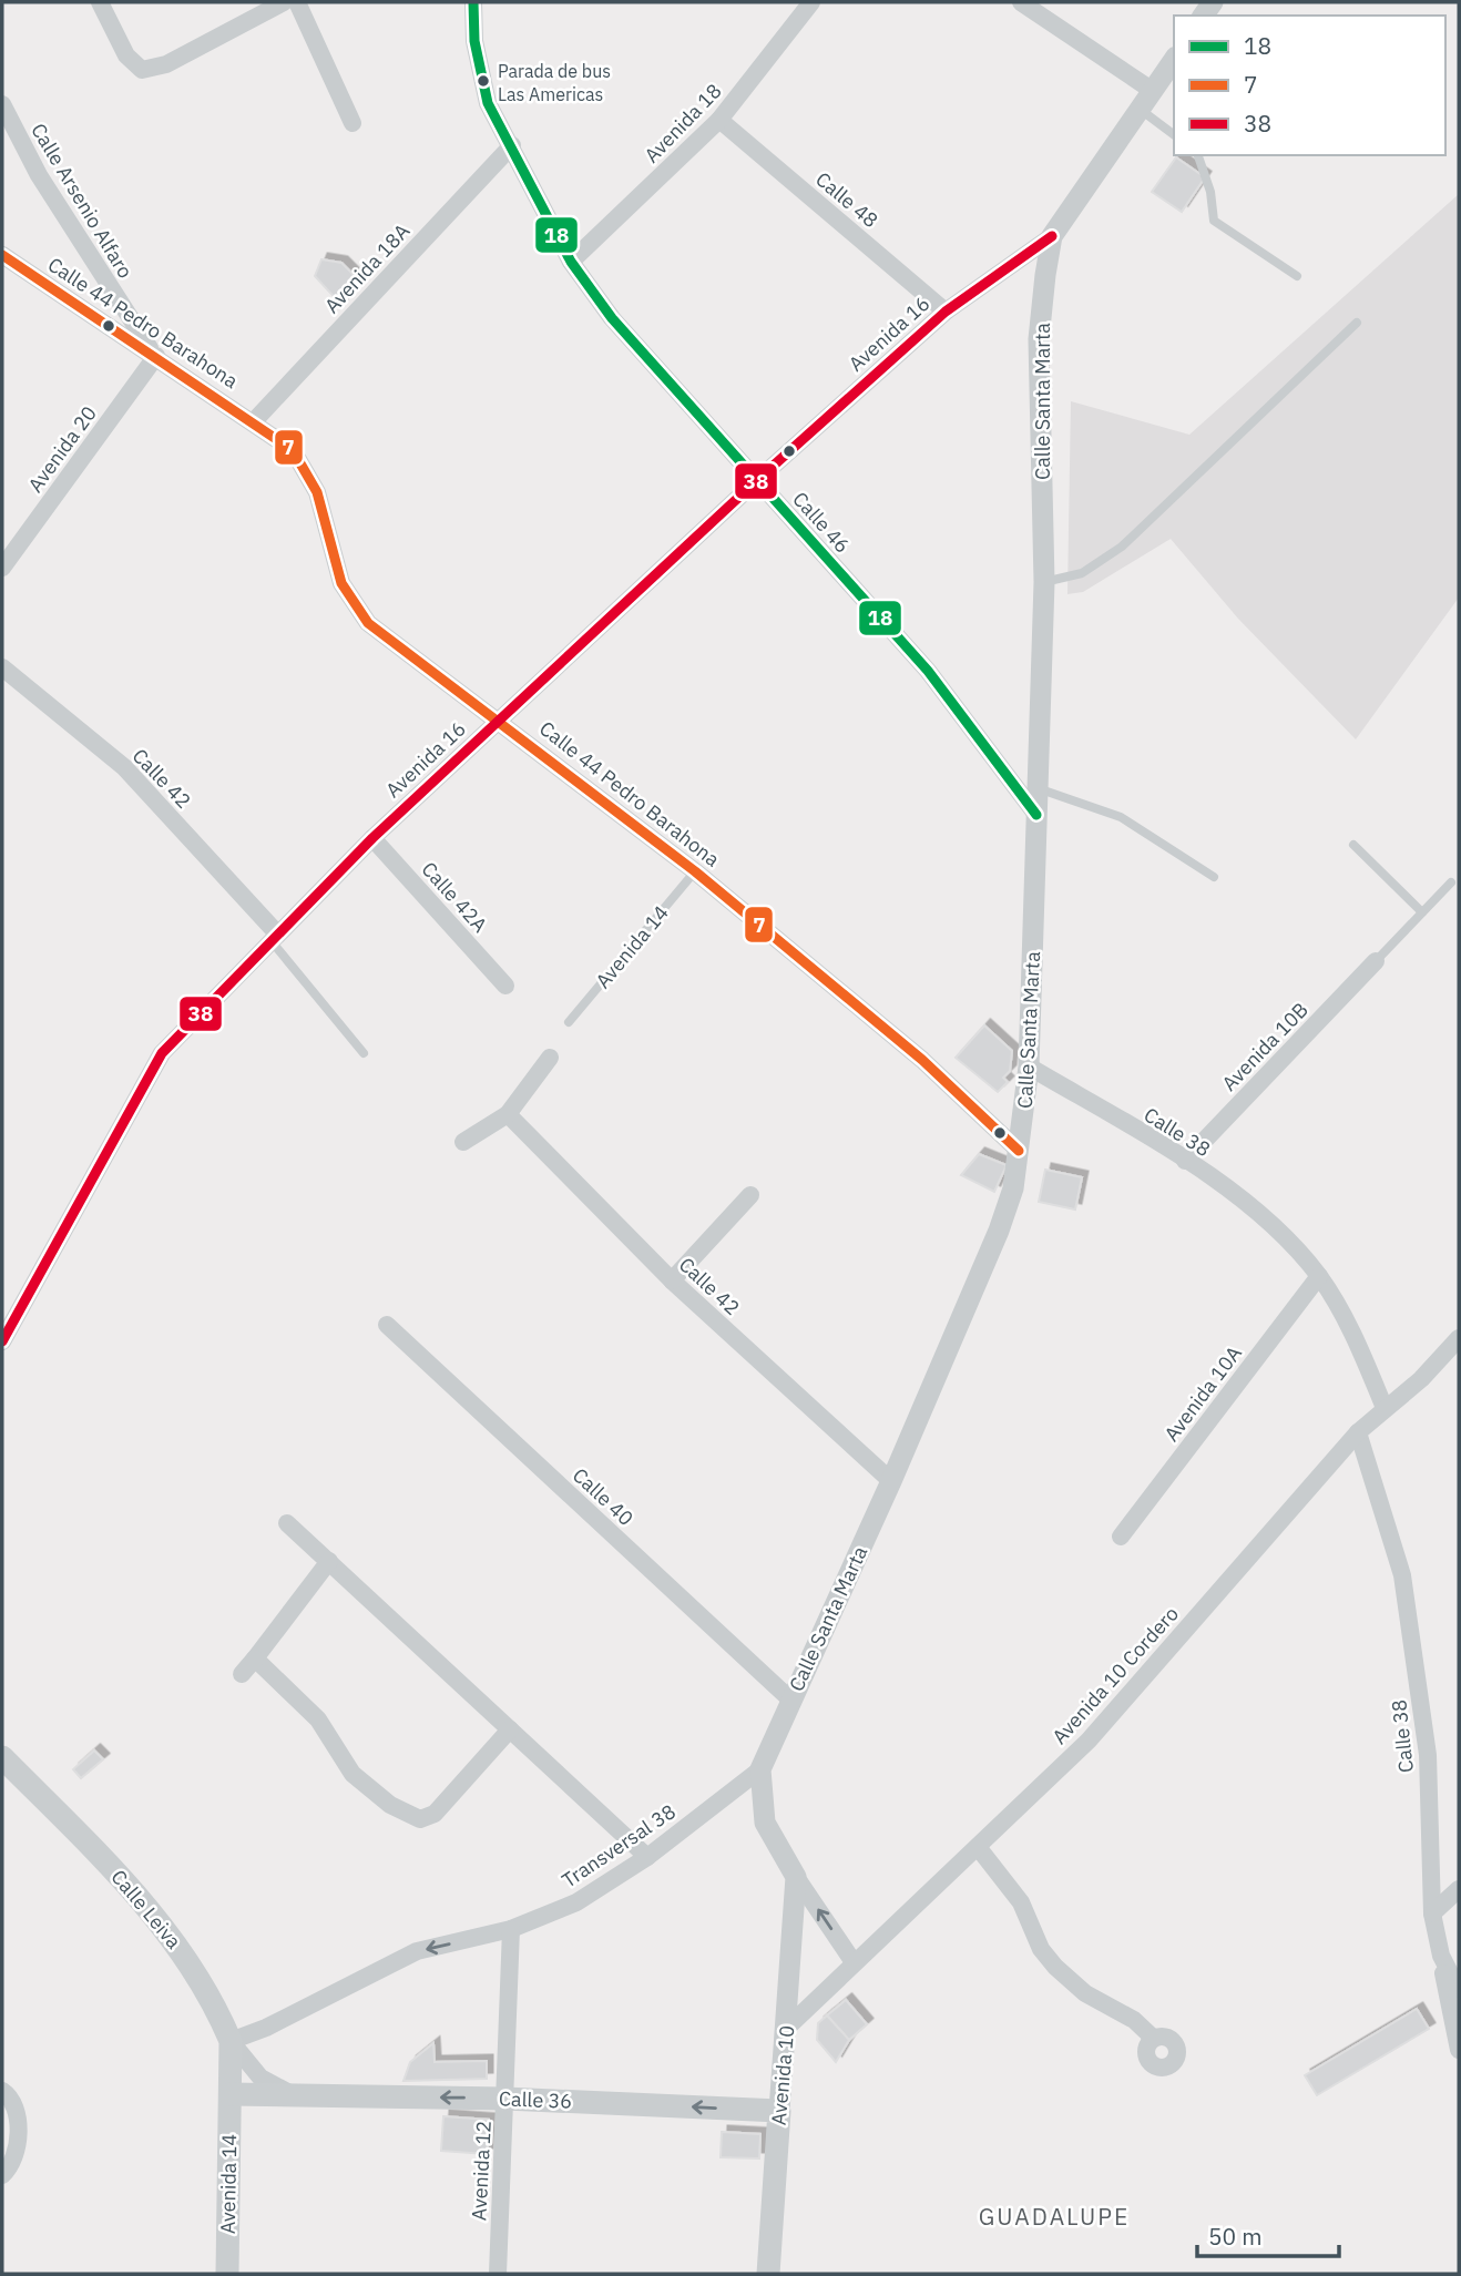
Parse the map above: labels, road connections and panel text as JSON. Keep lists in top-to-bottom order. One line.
{"streets":{"main road":["Avenida 14","Calle Leiva","Avenida 10","Calle 36"],"street":["Avenida 18","Calle 48","Calle Arsenio Alfaro","Avenida 18A","Calle 44 Pedro Barahona","Avenida 16","Calle Santa Marta","Avenida 20","Calle 46","Calle 42","Calle 42A","Avenida 10B","Calle 38","Avenida 10A","Calle 40","Avenida 10 Cordero","Transversal 38","Avenida 12"]},"crossings":[["Avenida 18","Calle 48"],["Avenida 18","Calle 46"],["Calle 48","Avenida 16"],["Calle Arsenio Alfaro","Calle 44 Pedro Barahona"],["Calle Arsenio Alfaro","Avenida 20"],["Avenida 18A","Calle 44 Pedro Barahona"],["Avenida 18A","Calle 46"],["Calle 44 Pedro Barahona","Avenida 16"],["Calle 44 Pedro Barahona","Calle Santa Marta"],["Calle 44 Pedro Barahona","Avenida 20"],["Calle 44 Pedro Barahona","Avenida 14"],["Avenida 16","Calle Santa Marta"],["Avenida 16","Calle 46"],["Avenida 16","Calle 42"],["Avenida 16","Calle 42A"],["Calle Santa Marta","Calle 46"],["Calle Santa Marta","Calle 42"],["Calle Santa Marta","Calle 38"],["Calle Santa Marta","Calle 40"],["Calle Santa Marta","Avenida 10 Cordero"],["Calle Santa Marta","Transversal 38"],["Calle Santa Marta","Avenida 10"],["Avenida 14","Calle Leiva"],["Avenida 14","Calle 36"],["Avenida 10B","Calle 38"],["Calle 38","Avenida 10A"],["Calle 38","Avenida 10 Cordero"],["Avenida 10 Cordero","Avenida 10"],["Transversal 38","Calle Leiva"],["Transversal 38","Calle 36"],["Transversal 38","Avenida 12"],["Calle Leiva","Calle 36"],["Avenida 10","Calle 36"],["Calle 36","Avenida 12"]],"one_way":["Transversal 38","Calle 36"],"districts":["GUADALUPE"],"places":["Parada de bus Las Americas"],"lines":["transit line 18","transit line 38","transit line 7"],"legend":["18","7","38"],"scale_bar":"50 m"}
